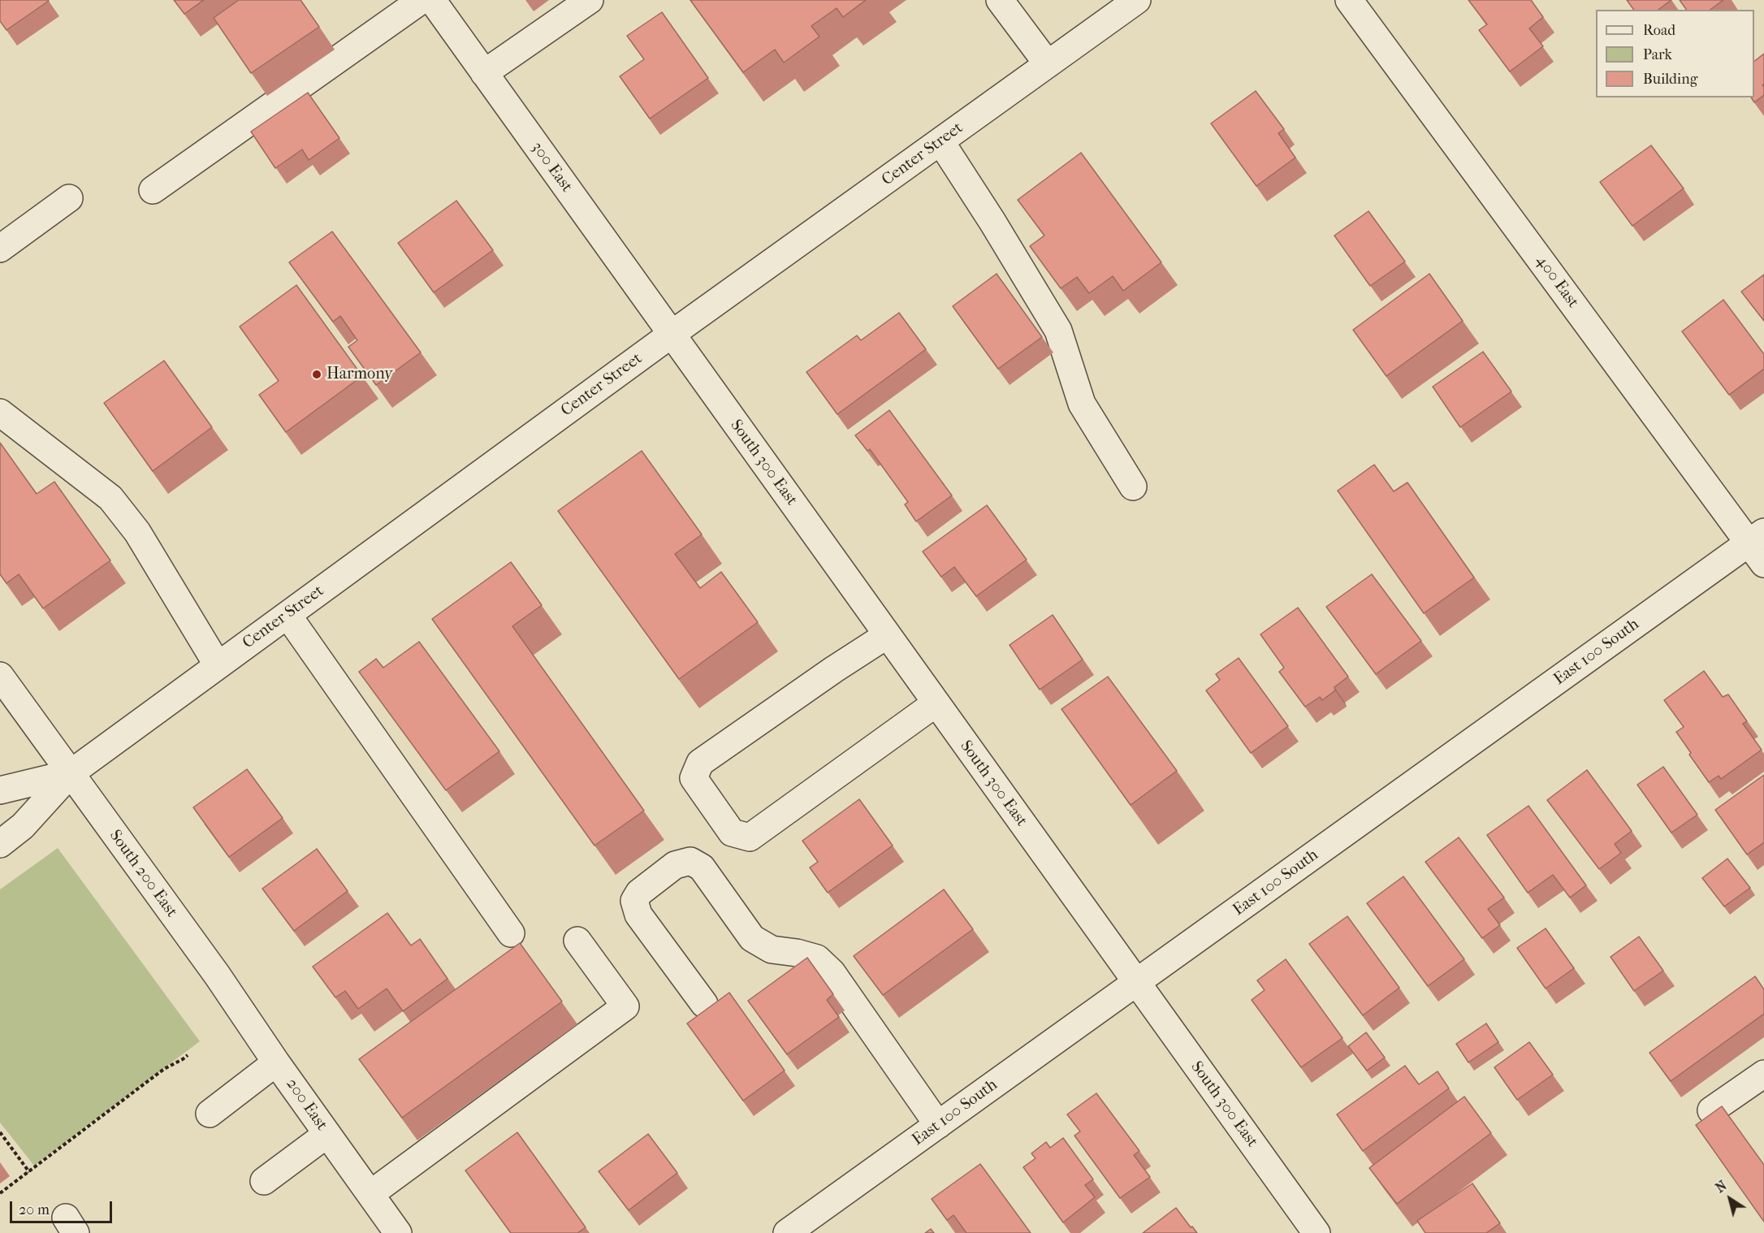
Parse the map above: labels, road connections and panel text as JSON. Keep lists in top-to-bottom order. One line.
{"streets":{"street":["Center Street","300 East","400 East","South 300 East","East 100 South","South 200 East","200 East"]},"crossings":[["Center Street","300 East"],["Center Street","South 300 East"],["Center Street","South 200 East"],["300 East","South 300 East"],["400 East","East 100 South"],["South 300 East","East 100 South"],["South 200 East","200 East"]],"places":["Harmony"],"legend":["Road","Park","Building"],"scale_bar":"20 m","north":"top left"}
